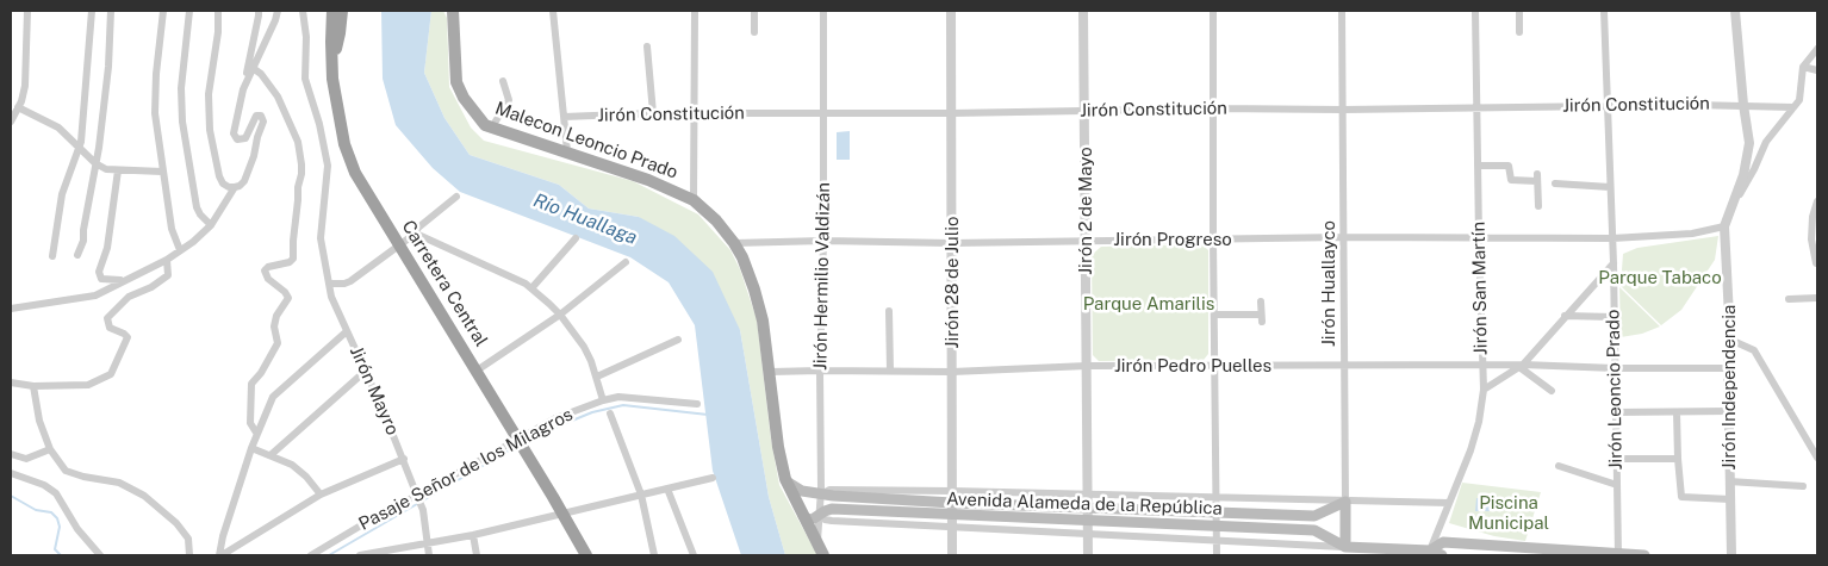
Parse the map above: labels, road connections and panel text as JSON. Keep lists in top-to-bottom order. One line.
{"streets":{"highway":["Carretera Central"],"main road":["Malecon Leoncio Prado","Jirón Huallayco","Avenida Alameda de la República"],"street":["Jirón Constitución","Jirón 2 de Mayo","Jirón Progreso","Jirón Hermilio Valdizán","Jirón 28 de Julio","Jirón San Martín","Jirón Pedro Puelles","Jirón Independencia","Jirón Leoncio Prado","Jirón Mayro","Pasaje Señor de los Milagros"]},"crossings":[["Jirón Constitución","Jirón 2 de Mayo"],["Jirón Constitución","Jirón Hermilio Valdizán"],["Jirón Constitución","Jirón 28 de Julio"],["Jirón Constitución","Jirón Huallayco"],["Jirón Constitución","Jirón San Martín"],["Jirón Constitución","Jirón Independencia"],["Jirón Constitución","Jirón Leoncio Prado"],["Malecon Leoncio Prado","Jirón Progreso"],["Malecon Leoncio Prado","Jirón Hermilio Valdizán"],["Malecon Leoncio Prado","Jirón Pedro Puelles"],["Malecon Leoncio Prado","Avenida Alameda de la República"],["Jirón 2 de Mayo","Jirón Progreso"],["Jirón 2 de Mayo","Jirón Pedro Puelles"],["Jirón 2 de Mayo","Avenida Alameda de la República"],["Jirón Progreso","Jirón Hermilio Valdizán"],["Jirón Progreso","Jirón 28 de Julio"],["Jirón Progreso","Jirón Huallayco"],["Jirón Progreso","Jirón San Martín"],["Jirón Progreso","Jirón Independencia"],["Jirón Progreso","Jirón Leoncio Prado"],["Jirón Hermilio Valdizán","Jirón Pedro Puelles"],["Jirón Hermilio Valdizán","Avenida Alameda de la República"],["Jirón 28 de Julio","Jirón Pedro Puelles"],["Jirón 28 de Julio","Avenida Alameda de la República"],["Carretera Central","Pasaje Señor de los Milagros"],["Jirón Huallayco","Jirón Pedro Puelles"],["Jirón Huallayco","Avenida Alameda de la República"],["Jirón San Martín","Jirón Pedro Puelles"],["Jirón San Martín","Avenida Alameda de la República"],["Jirón Pedro Puelles","Jirón Independencia"],["Jirón Pedro Puelles","Jirón Leoncio Prado"],["Jirón Mayro","Pasaje Señor de los Milagros"]],"water":["Río Huallaga"],"parks":["Parque Tabaco","Parque Amarilis","Piscina Municipal"]}
